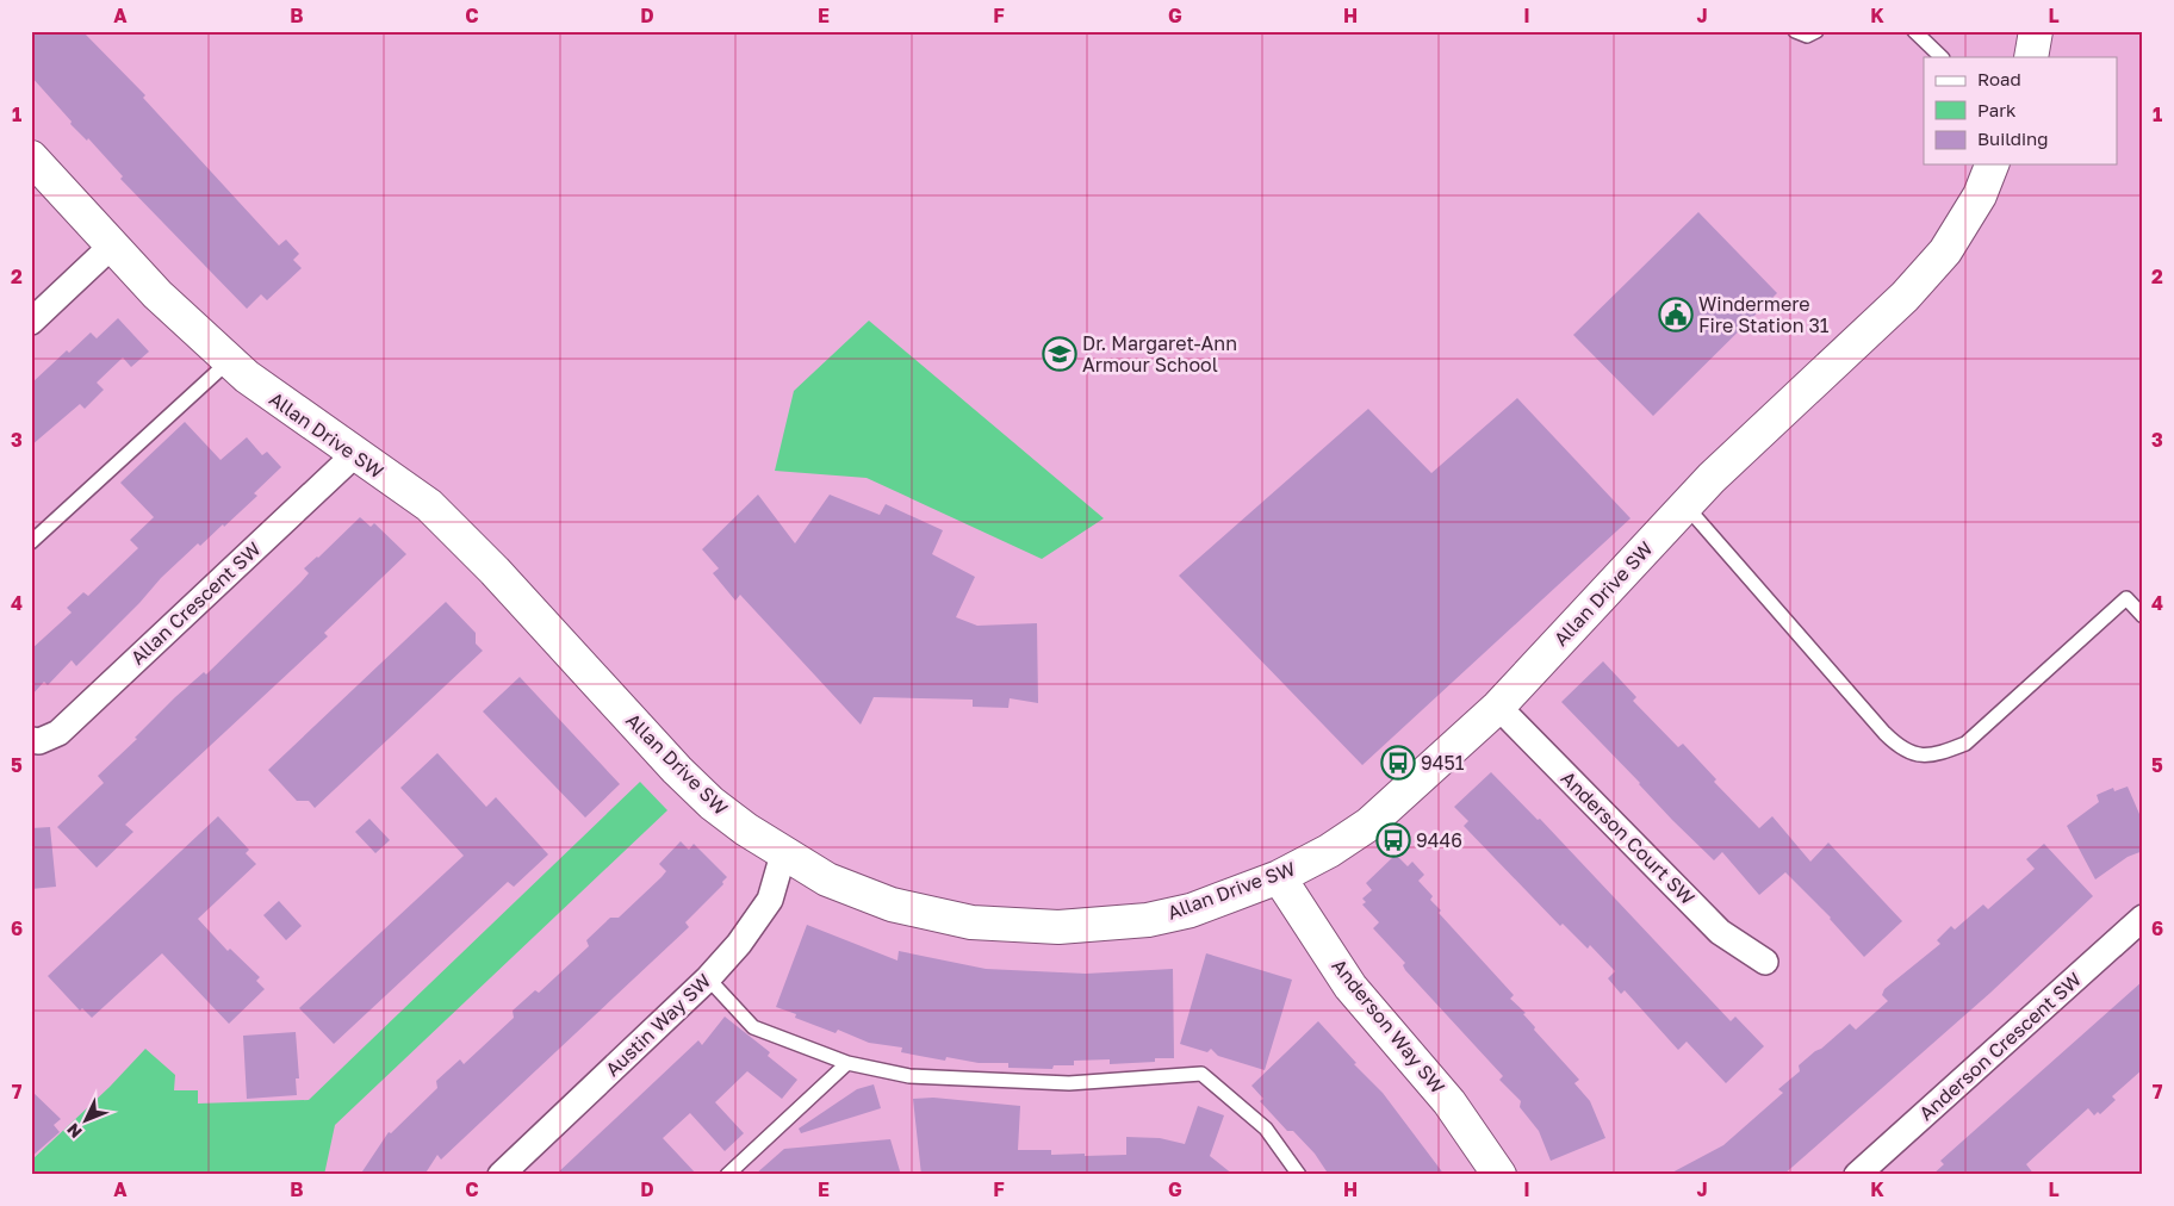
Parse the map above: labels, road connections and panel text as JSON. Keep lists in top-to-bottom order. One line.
{"streets":{"street":["Allan Drive SW","Allan Crescent SW","Anderson Court SW","Austin Way SW","Anderson Way SW","Anderson Crescent SW"]},"crossings":[["Allan Drive SW","Allan Crescent SW"],["Allan Drive SW","Anderson Court SW"],["Allan Drive SW","Austin Way SW"],["Allan Drive SW","Anderson Way SW"]],"places":{"public building":["Windermere Fire Station 31"],"school or university":["Dr. Margaret-Ann Armour School"],"bus stop":["9451","9446"]},"legend":["Road","Park","Building"],"north":"bottom left","grid":{"columns":["A","B","C","D","E","F","G","H","I","J","K","L"],"rows":["1","2","3","4","5","6","7"]}}
